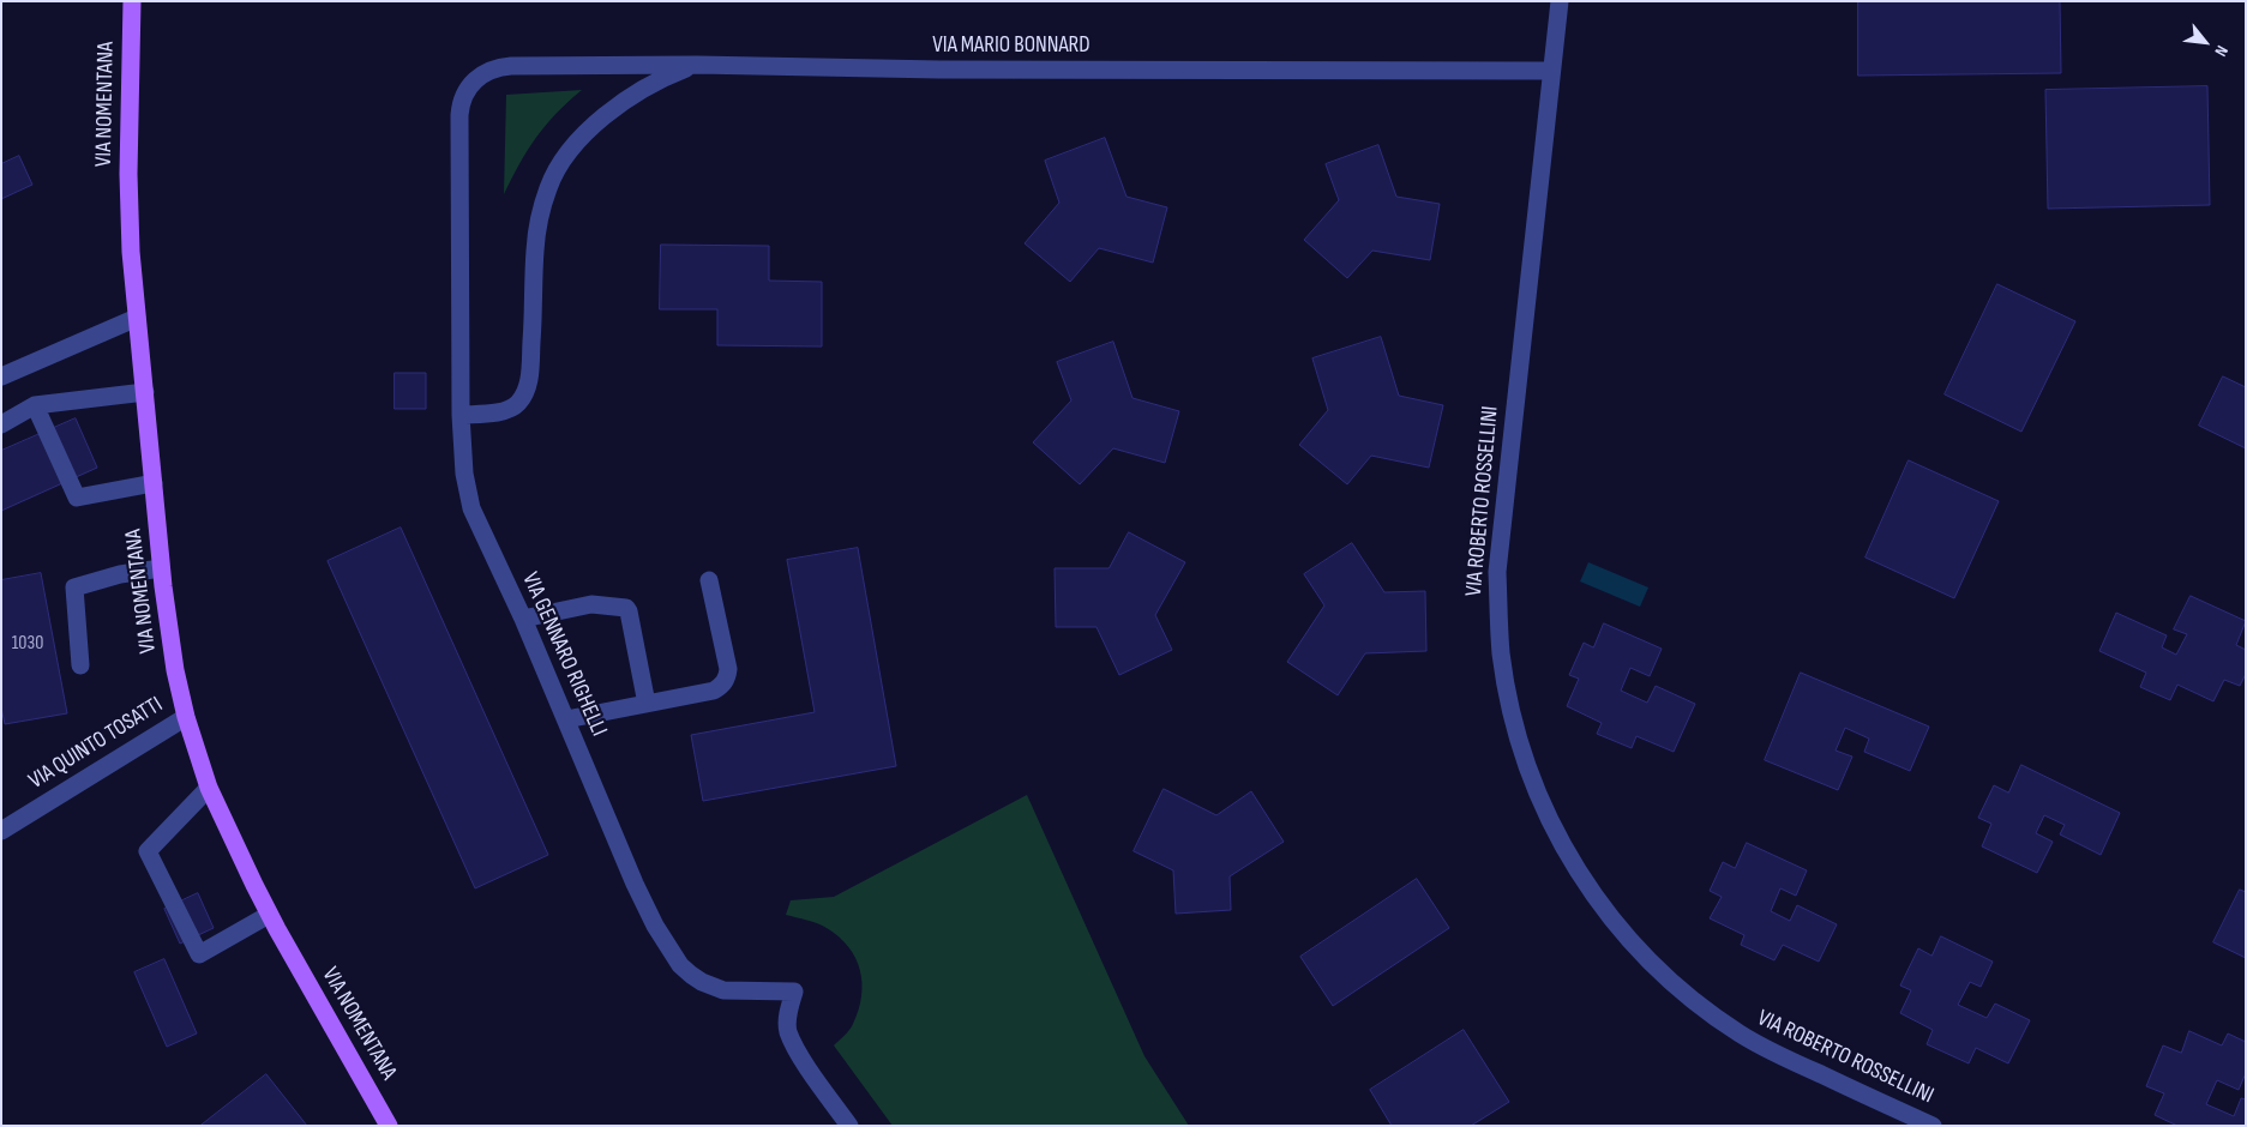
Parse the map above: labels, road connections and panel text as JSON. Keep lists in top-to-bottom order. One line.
{"streets":{"main road":["VIA NOMENTANA"],"street":["VIA MARIO BONNARD","VIA ROBERTO ROSSELLINI","VIA GENNARO RIGHELLI","VIA QUINTO TOSATTI"]},"crossings":[["VIA MARIO BONNARD","VIA ROBERTO ROSSELLINI"],["VIA MARIO BONNARD","VIA GENNARO RIGHELLI"],["VIA NOMENTANA","VIA QUINTO TOSATTI"]],"house_numbers":["1030"],"north":"bottom right"}
